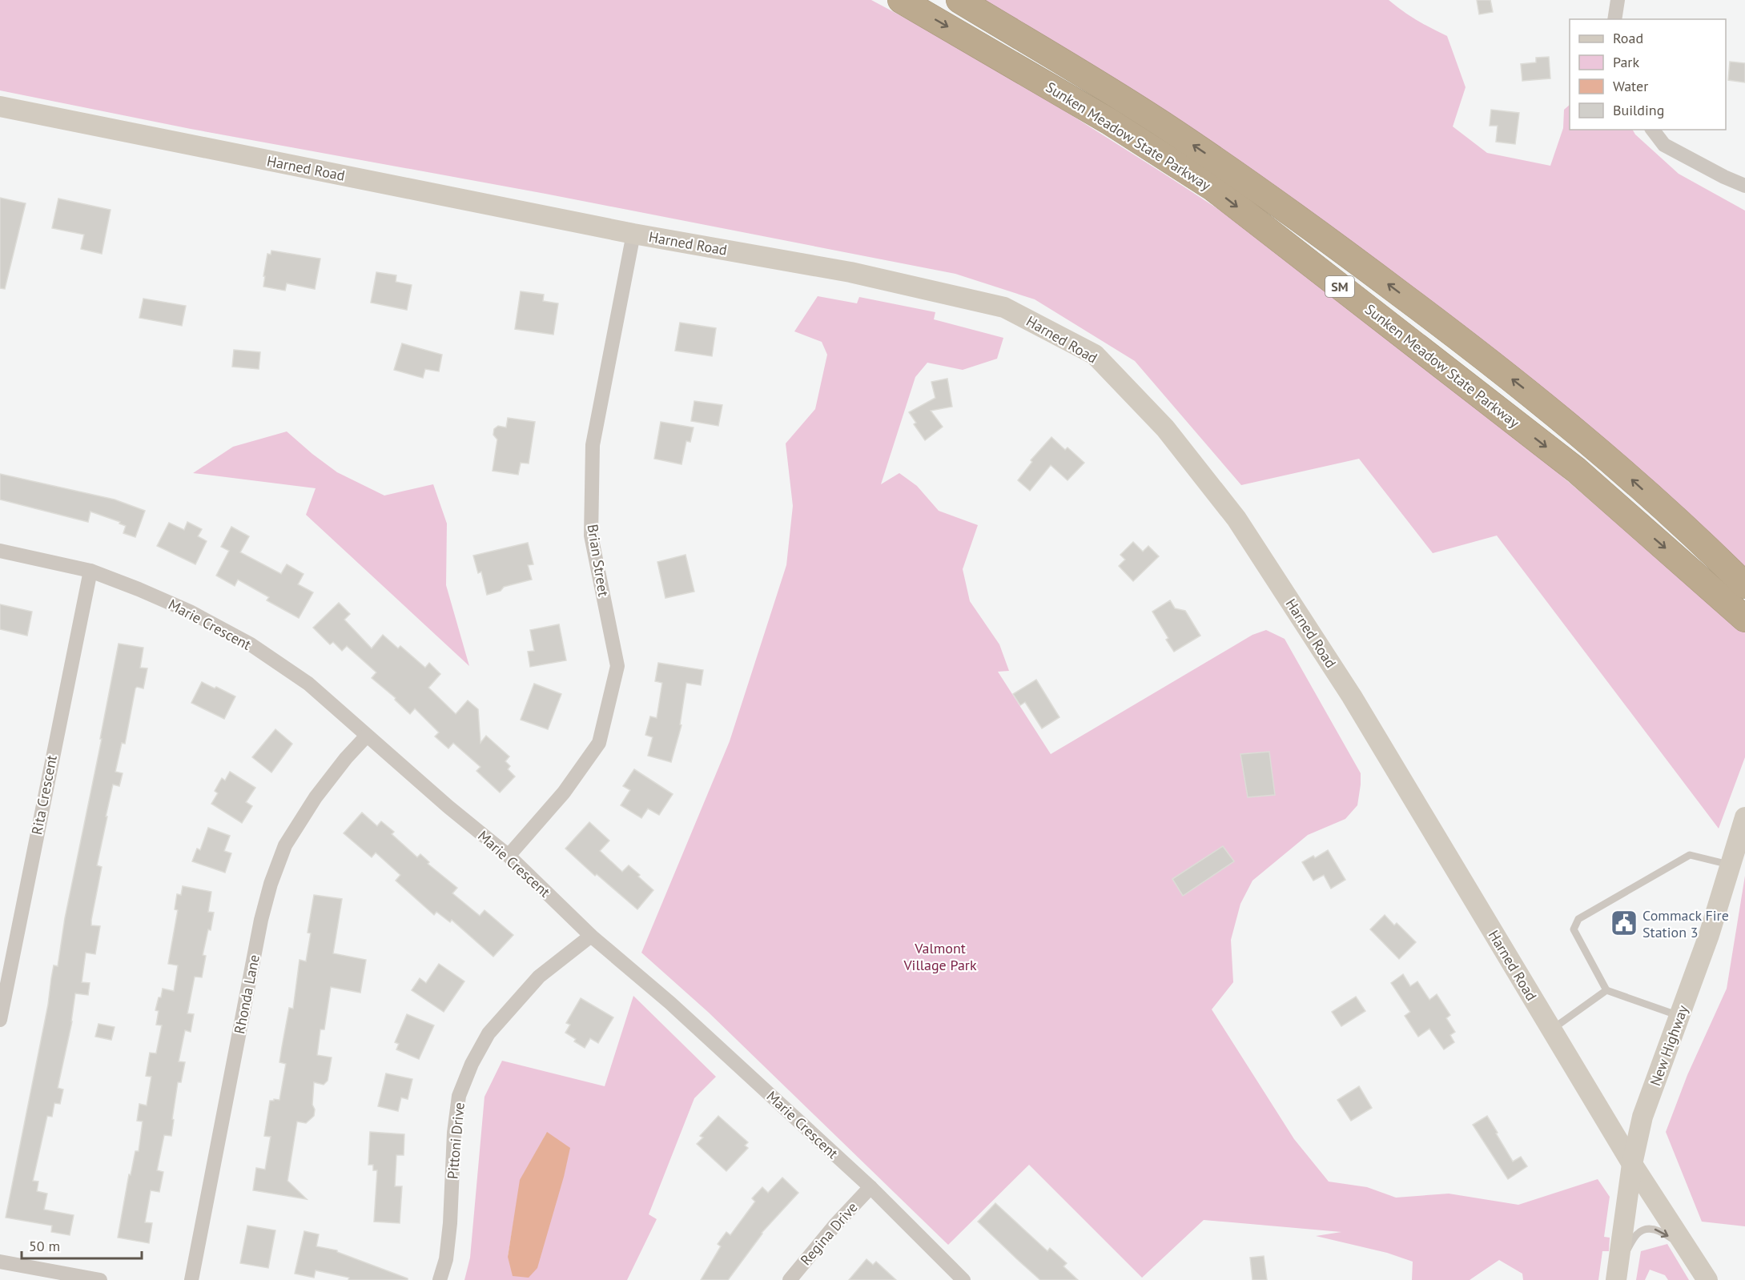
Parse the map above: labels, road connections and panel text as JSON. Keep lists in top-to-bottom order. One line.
{"streets":{"highway":["Sunken Meadow State Parkway","SM"],"main road":["Harned Road","New Highway"],"street":["Brian Street","Marie Crescent","Rita Crescent","Rhonda Lane","Pittoni Drive","Regina Drive"]},"crossings":[["Harned Road","Brian Street"],["Harned Road","New Highway"],["Brian Street","Marie Crescent"],["Marie Crescent","Rita Crescent"],["Marie Crescent","Rhonda Lane"],["Marie Crescent","Pittoni Drive"],["Marie Crescent","Regina Drive"]],"parks":["Valmont Village Park"],"places":{"public building":["Commack Fire Station 3"]},"legend":["Road","Park","Water","Building"],"scale_bar":"50 m"}
